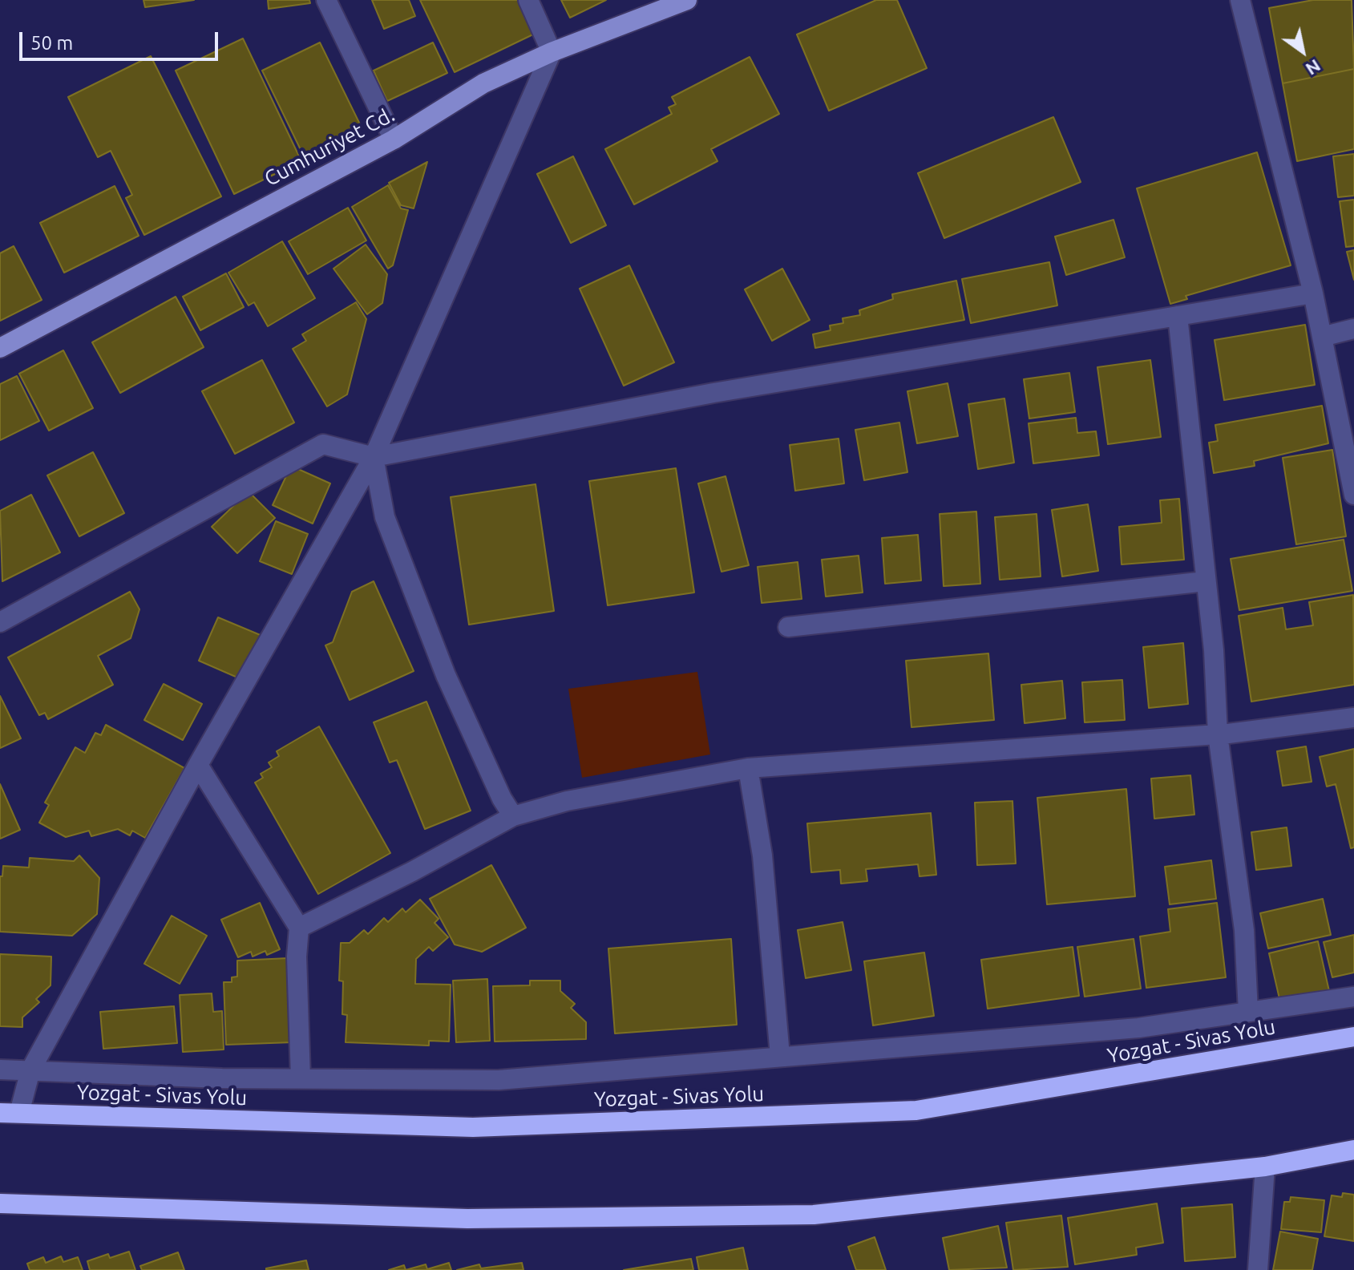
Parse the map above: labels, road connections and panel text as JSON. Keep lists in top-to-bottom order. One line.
{"streets":{"highway":["Yozgat - Sivas Yolu"],"main road":["Cumhuriyet Cd."]},"scale_bar":"50 m","north":"bottom right"}
